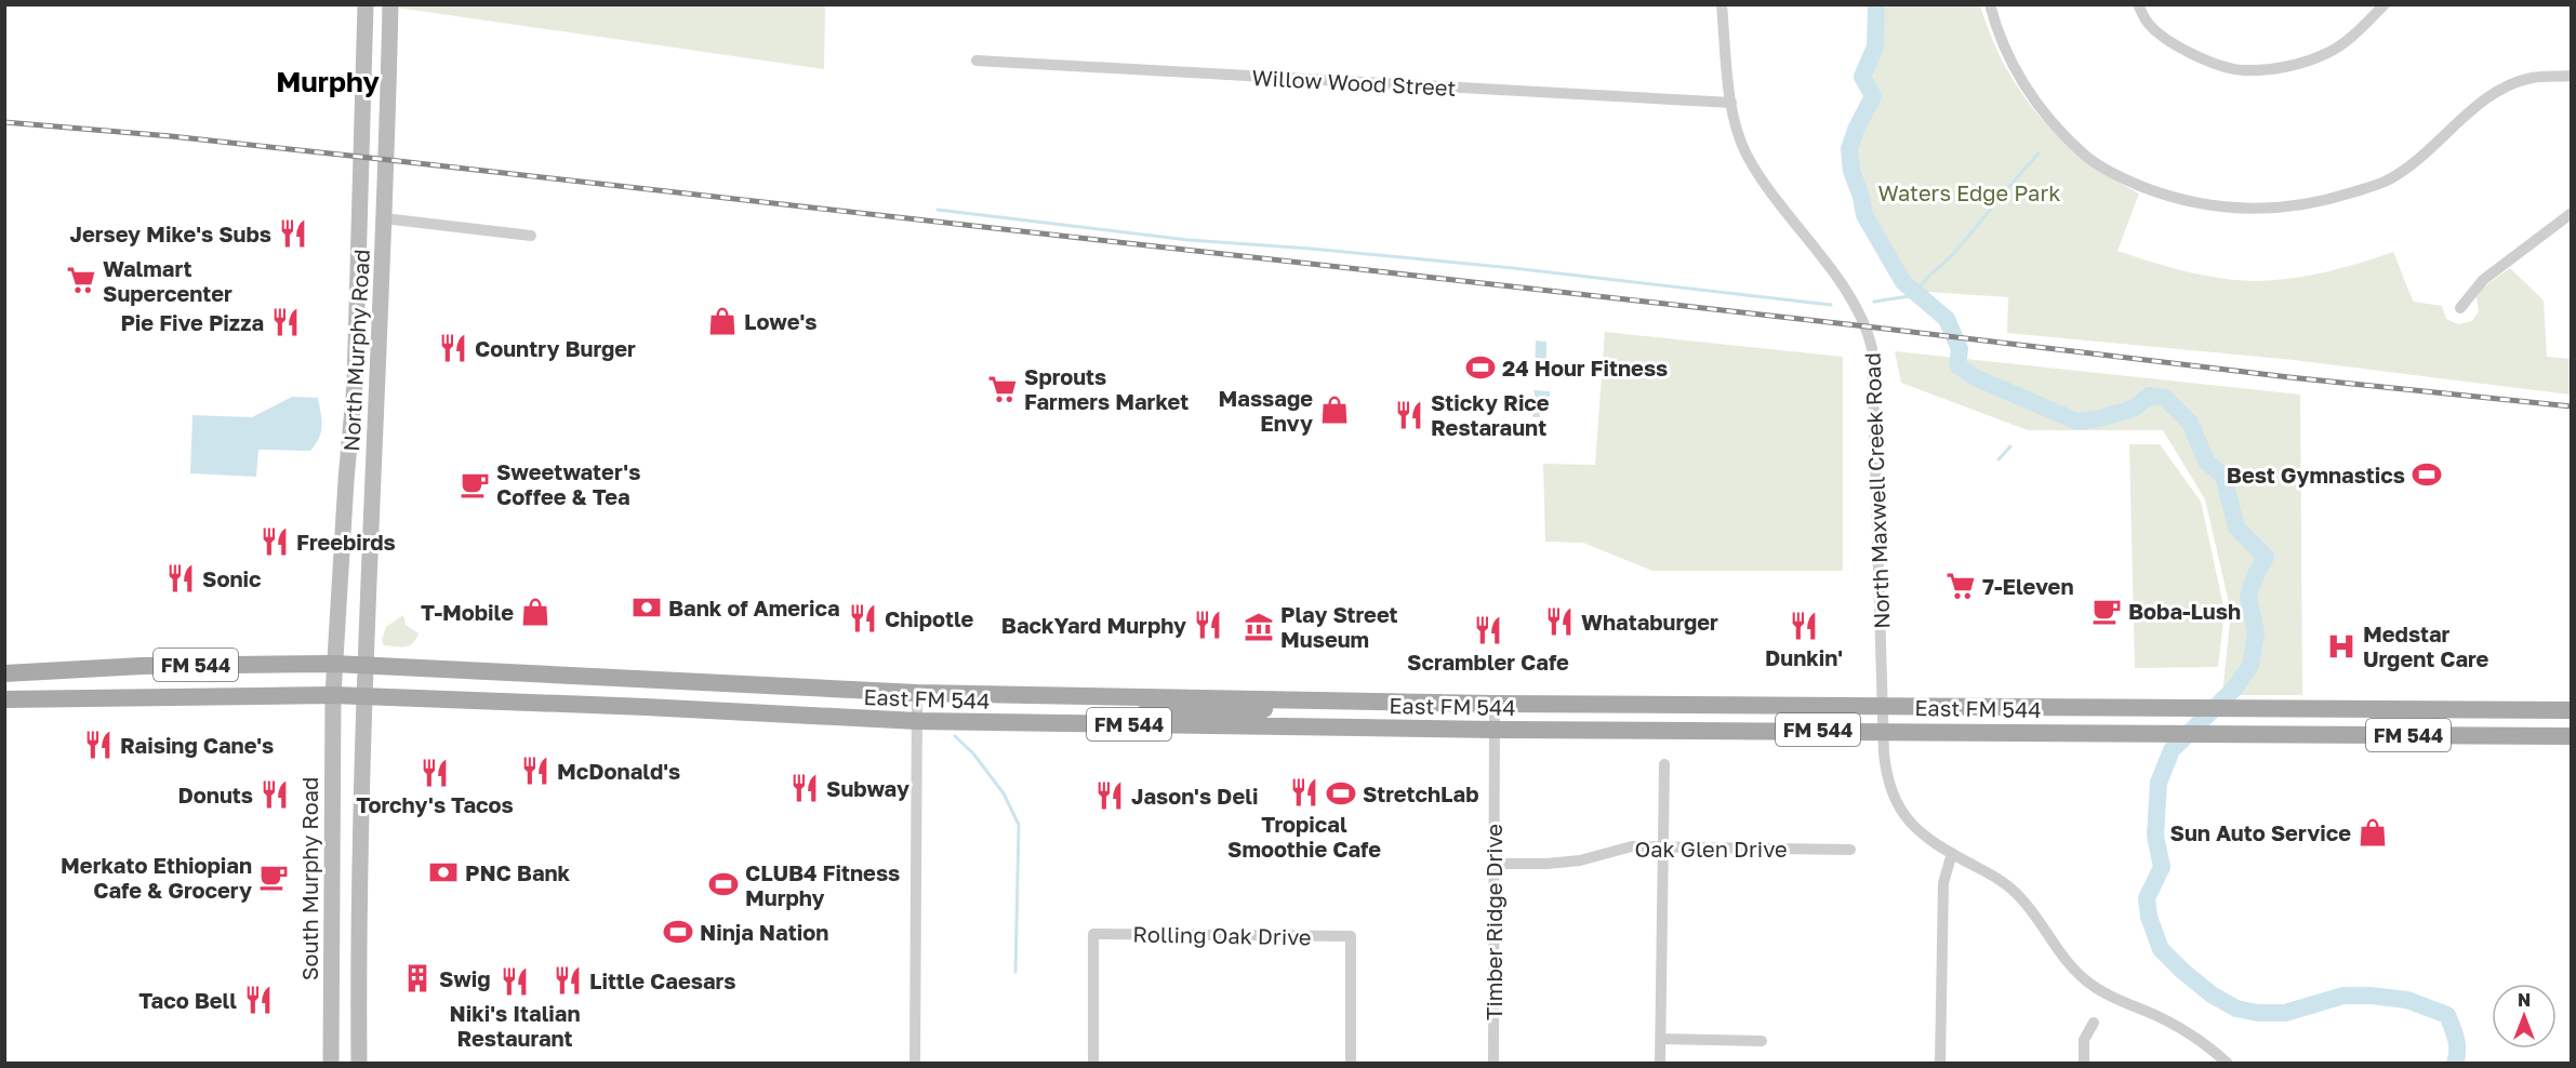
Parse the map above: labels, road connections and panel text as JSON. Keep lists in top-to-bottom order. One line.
{"streets":{"main road":["North Murphy Road","FM 544","East FM 544","South Murphy Road"],"street":["Willow Wood Street","North Maxwell Creek Road","Oak Glen Drive","Timber Ridge Drive","Rolling Oak Drive"]},"crossings":[["Willow Wood Street","North Maxwell Creek Road"],["North Murphy Road","FM 544"],["North Murphy Road","East FM 544"],["North Murphy Road","South Murphy Road"],["North Maxwell Creek Road","East FM 544"],["FM 544","East FM 544"],["FM 544","South Murphy Road"],["East FM 544","South Murphy Road"],["East FM 544","Timber Ridge Drive"],["Oak Glen Drive","Timber Ridge Drive"]],"districts":["Murphy"],"parks":["Waters Edge Park"],"places":{"restaurant":["Jersey Mike's Subs","Pie Five Pizza","Country Burger","Sticky Rice Restaraunt","Freebirds","Sonic","Chipotle","Whataburger","BackYard Murphy","Dunkin'","Scrambler Cafe","Raising Cane's","McDonald's","Torchy's Tacos","Subway","Tropical Smoothie Cafe","Donuts","Jason's Deli","Little Caesars","Niki's Italian Restaurant","Taco Bell"],"supermarket":["Walmart Supercenter","Sprouts Farmers Market","7-Eleven"],"shop":["Lowe's","Massage Envy","T-Mobile","Sun Auto Service"],"sports":["24 Hour Fitness","Best Gymnastics","StretchLab","CLUB4 Fitness Murphy","Ninja Nation"],"cafe":["Sweetwater's Coffee & Tea","Boba-Lush","Merkato Ethiopian Cafe & Grocery"],"bank":["Bank of America","PNC Bank"],"museum":["Play Street Museum"],"hospital":["Medstar Urgent Care"],"building":["Swig"]},"north":"top"}
